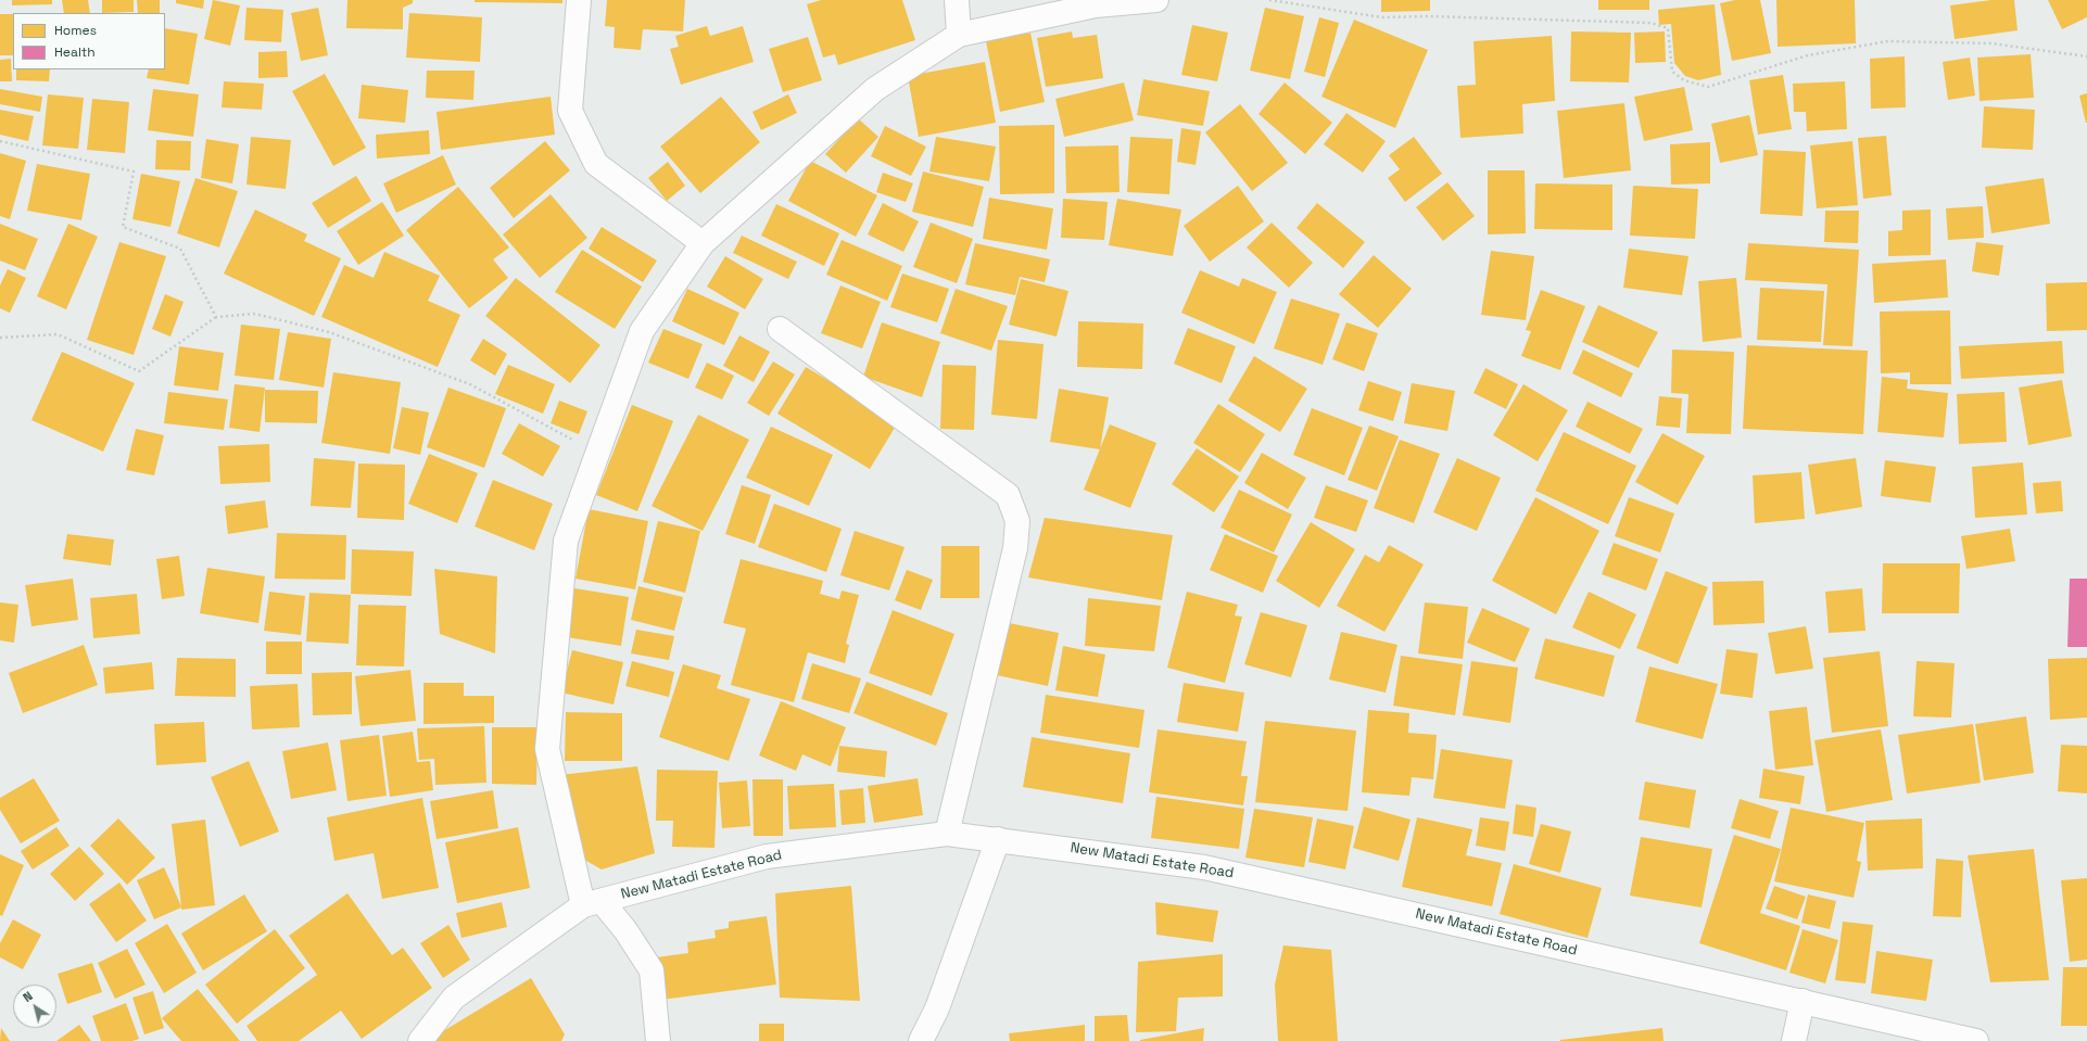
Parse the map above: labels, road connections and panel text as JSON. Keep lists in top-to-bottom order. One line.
{"streets":{"street":["New Matadi Estate Road"]},"legend":["Homes","Health"],"north":"top left"}
